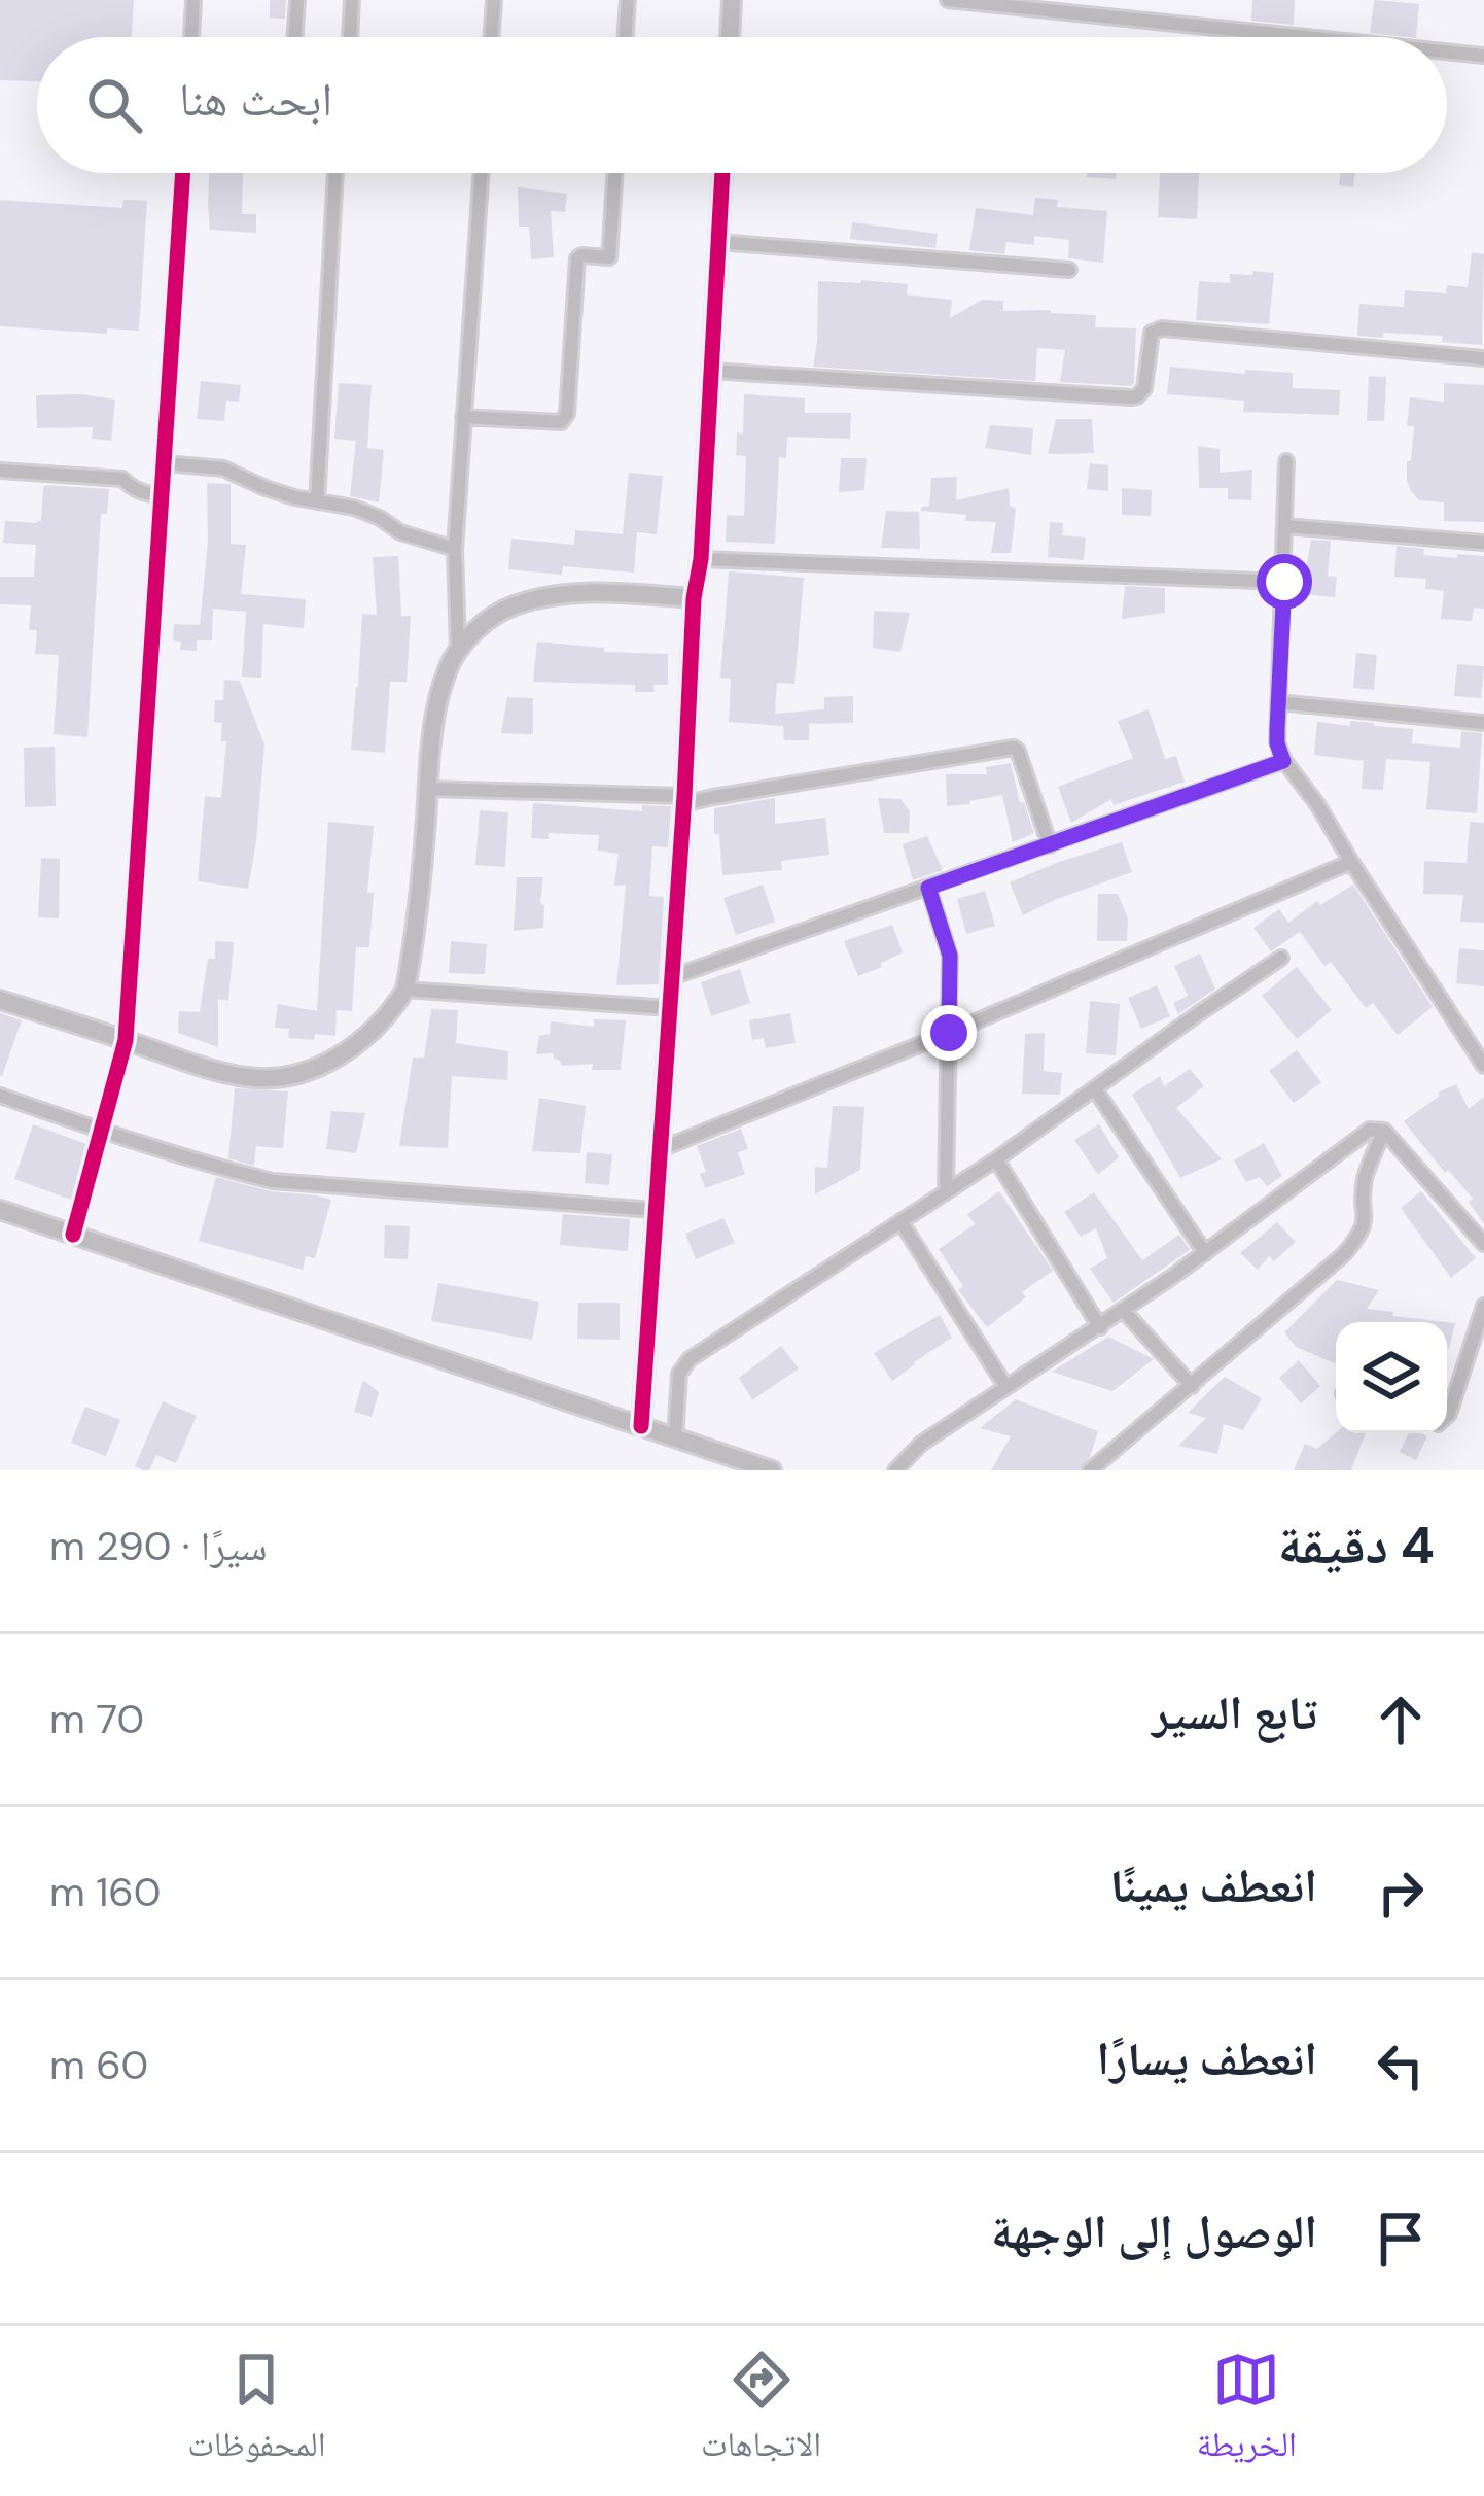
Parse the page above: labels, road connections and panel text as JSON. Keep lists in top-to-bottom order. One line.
{"page":{"search":"ابحث هنا","heading":["4 دقيقة","سيرًا · 290 m"],"list":[["تابع السير","70 m"],["انعطف يمينًا","160 m"],["انعطف يسارًا","60 m"],"الوصول إلى الوجهة"],"nav":["الخريطة","الاتجاهات","المحفوظات"]}}
